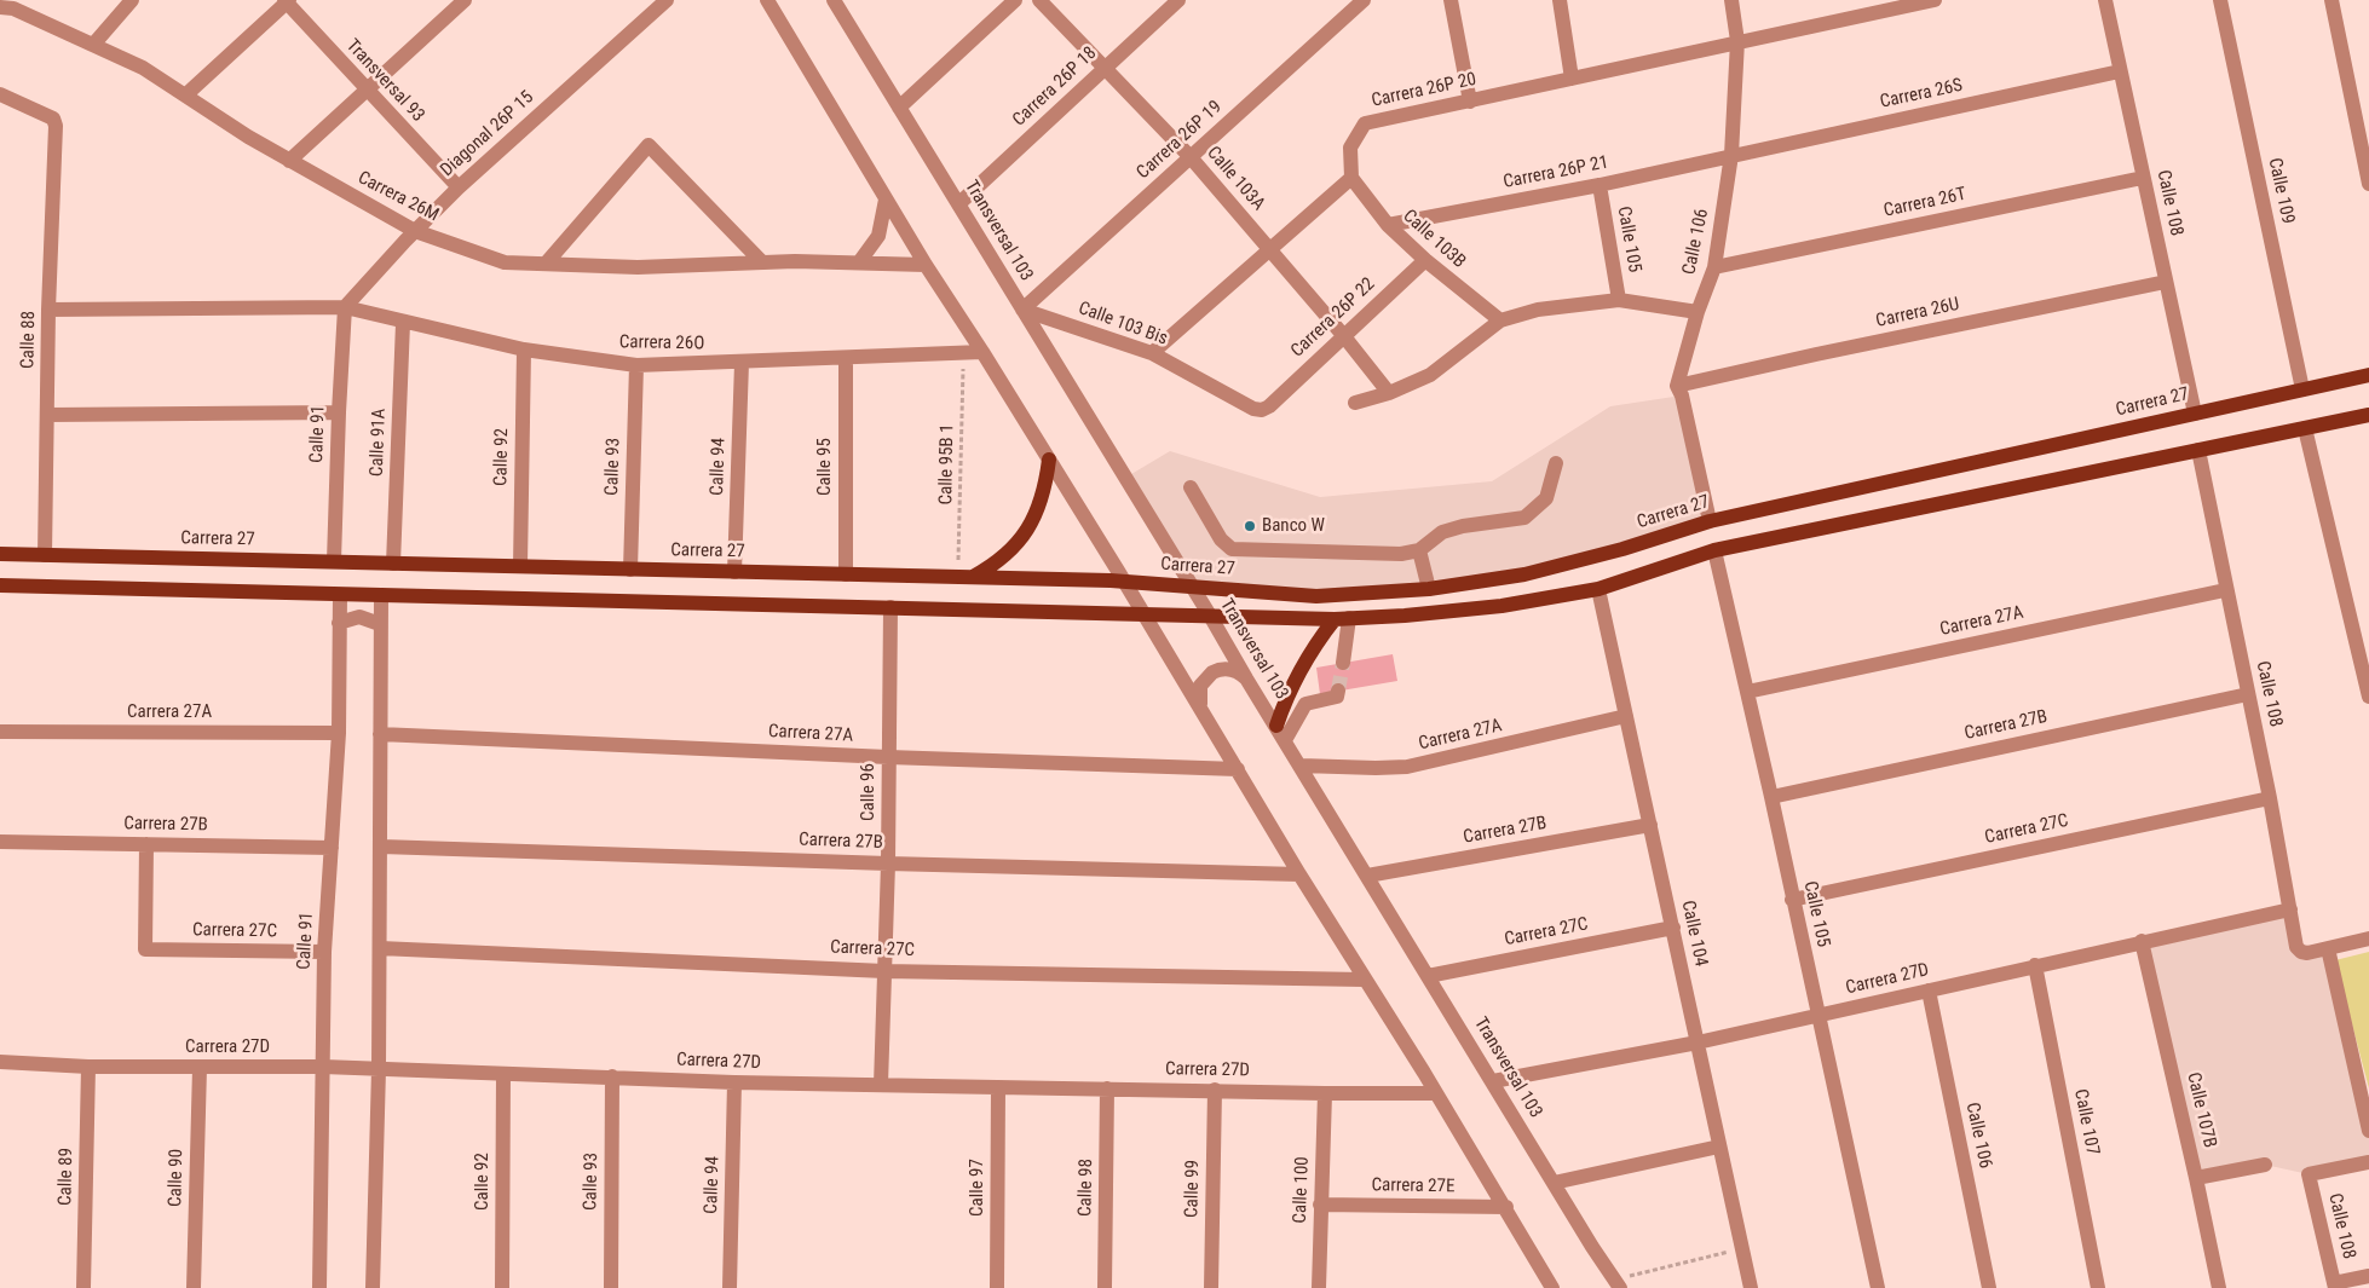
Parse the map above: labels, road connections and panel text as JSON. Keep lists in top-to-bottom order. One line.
{"streets":{"main road":["Carrera 27"],"street":["Transversal 93","Carrera 26P 18","Carrera 26P 20","Carrera 26S","Diagonal 26P 15","Carrera 26P 19","Carrera 26P 21","Calle 103A","Calle 109","Carrera 26M","Carrera 26T","Calle 108","Transversal 103","Calle 103B","Calle 105","Calle 106","Carrera 26U","Carrera 26P 22","Calle 103 Bis","Calle 88","Carrera 26O","Calle 91","Calle 91A","Calle 92","Calle 93","Calle 94","Calle 95","Carrera 27A","Carrera 27B","Calle 96","Carrera 27C","Calle 104","Carrera 27D","Calle 107B","Calle 107","Calle 89","Calle 90","Carrera 27E","Calle 97","Calle 98","Calle 99","Calle 100"],"path":["Calle 95B 1"]},"crossings":[["Transversal 93","Diagonal 26P 15"],["Carrera 26P 18","Calle 103A"],["Carrera 26P 18","Transversal 103"],["Carrera 26P 20","Calle 103B"],["Carrera 26P 20","Calle 106"],["Carrera 26S","Carrera 26P 21"],["Carrera 26S","Calle 108"],["Carrera 26S","Calle 106"],["Diagonal 26P 15","Carrera 26M"],["Diagonal 26P 15","Carrera 26O"],["Diagonal 26P 15","Calle 91"],["Carrera 26P 19","Calle 103A"],["Carrera 26P 19","Transversal 103"],["Carrera 26P 19","Calle 103 Bis"],["Carrera 26P 21","Calle 103B"],["Carrera 26P 21","Calle 105"],["Carrera 26P 21","Calle 106"],["Calle 103A","Carrera 26P 22"],["Calle 109","Carrera 27"],["Carrera 26T","Calle 108"],["Carrera 26T","Calle 106"],["Calle 108","Carrera 26U"],["Calle 108","Carrera 27"],["Calle 108","Carrera 27A"],["Calle 108","Carrera 27B"],["Calle 108","Carrera 27C"],["Calle 108","Carrera 27D"],["Transversal 103","Calle 103 Bis"],["Transversal 103","Carrera 27"],["Transversal 103","Carrera 27A"],["Transversal 103","Carrera 27B"],["Transversal 103","Carrera 27C"],["Transversal 103","Carrera 27D"],["Calle 103B","Carrera 26P 22"],["Calle 105","Carrera 27A"],["Calle 105","Carrera 27B"],["Calle 105","Carrera 27C"],["Calle 105","Carrera 27D"],["Calle 106","Carrera 26U"],["Calle 106","Carrera 27D"],["Carrera 26P 22","Calle 103 Bis"],["Calle 88","Carrera 26O"],["Calle 88","Carrera 27"],["Carrera 26O","Calle 91"],["Carrera 26O","Calle 91A"],["Carrera 26O","Calle 92"],["Carrera 26O","Calle 95B 1"],["Carrera 26O","Calle 93"],["Carrera 26O","Calle 94"],["Carrera 26O","Calle 95"],["Carrera 27","Calle 91"],["Carrera 27","Calle 91A"],["Carrera 27","Calle 92"],["Carrera 27","Calle 95B 1"],["Carrera 27","Calle 93"],["Carrera 27","Calle 94"],["Carrera 27","Calle 95"],["Calle 91","Carrera 27A"],["Calle 91","Carrera 27B"],["Calle 91","Carrera 27C"],["Calle 91","Carrera 27D"],["Calle 92","Carrera 27D"],["Calle 93","Carrera 27D"],["Calle 94","Carrera 27D"],["Carrera 27A","Calle 96"],["Carrera 27A","Calle 104"],["Carrera 27B","Calle 96"],["Carrera 27B","Carrera 27C"],["Carrera 27B","Calle 104"],["Calle 96","Carrera 27C"],["Calle 96","Carrera 27D"],["Carrera 27C","Calle 104"],["Calle 104","Carrera 27D"],["Carrera 27D","Calle 107B"],["Carrera 27D","Calle 107"],["Carrera 27D","Calle 89"],["Carrera 27D","Calle 90"],["Carrera 27D","Calle 97"],["Carrera 27D","Calle 98"],["Carrera 27D","Calle 99"],["Carrera 27D","Calle 100"],["Carrera 27E","Calle 100"]],"places":["Banco W"]}
